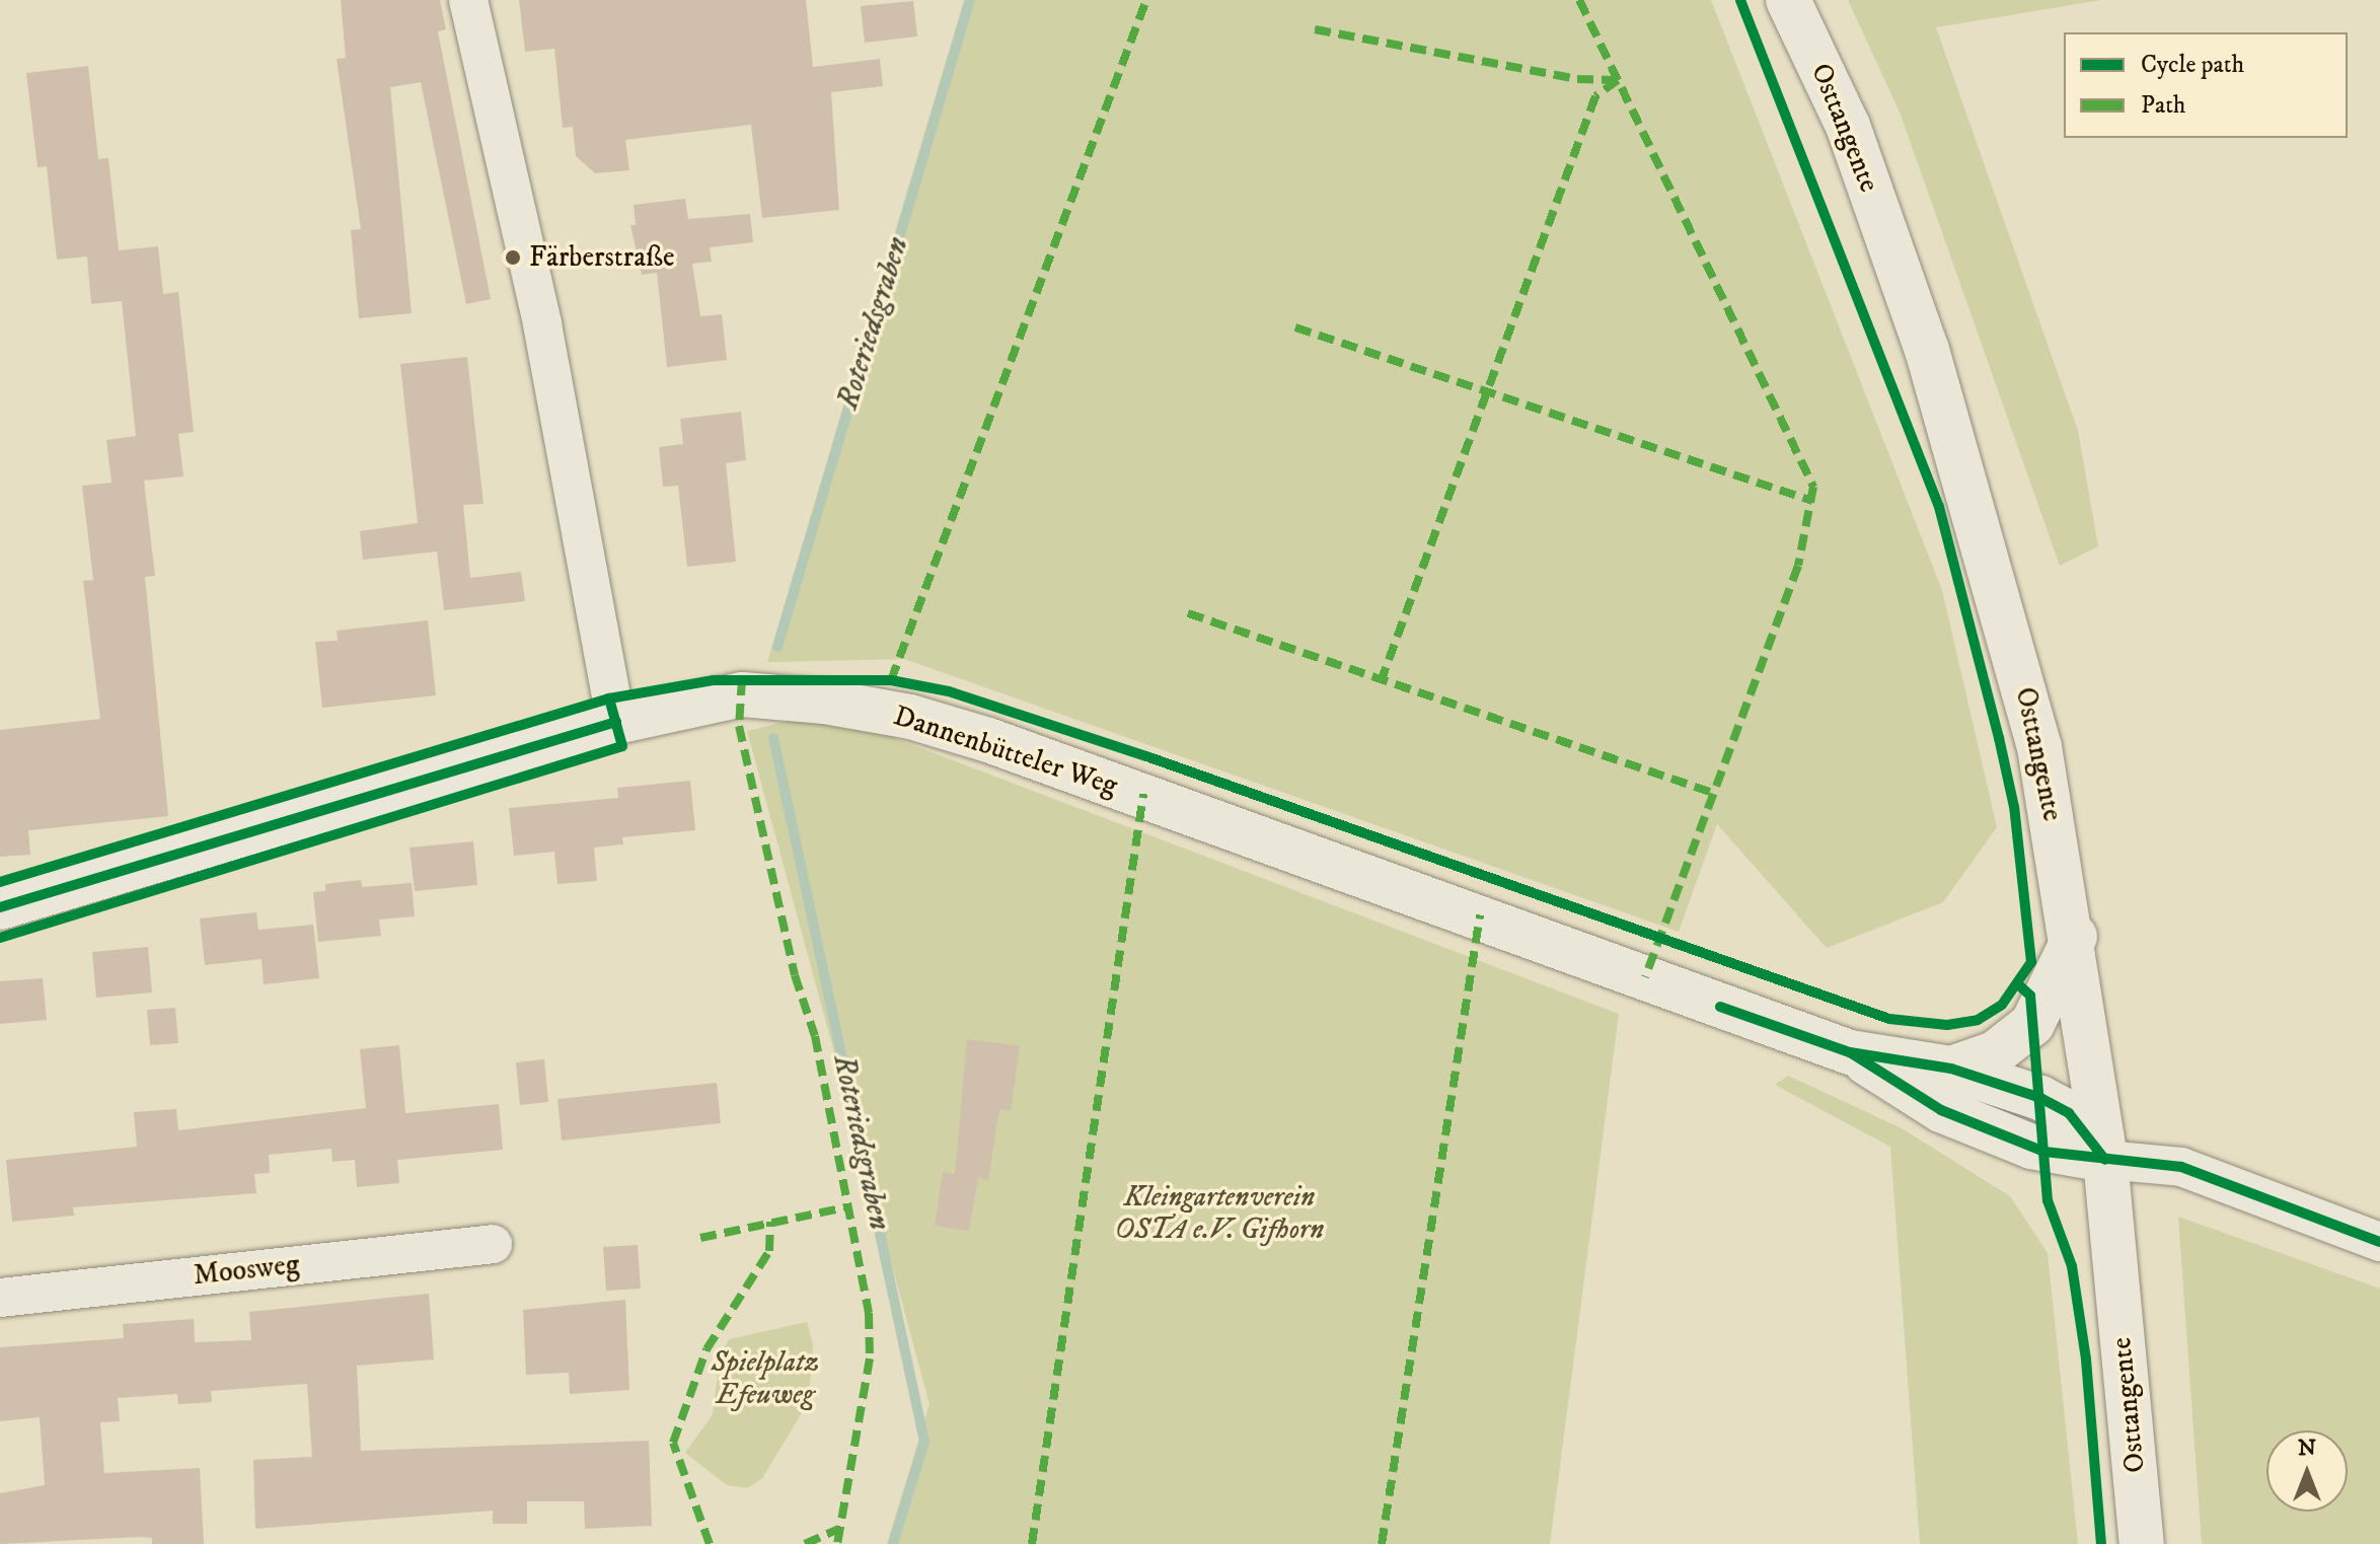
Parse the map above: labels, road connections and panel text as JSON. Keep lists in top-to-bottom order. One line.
{"streets":{"street":["Osttangente","Dannenbütteler Weg","Moosweg"]},"crossings":[["Osttangente","Dannenbütteler Weg"]],"water":["Roteriedsgraben"],"parks":["Kleingartenverein OSTA e.V. Gifhorn","Spielplatz Efeuweg"],"places":["Färberstraße"],"legend":["Cycle path","Path"],"north":"top"}
